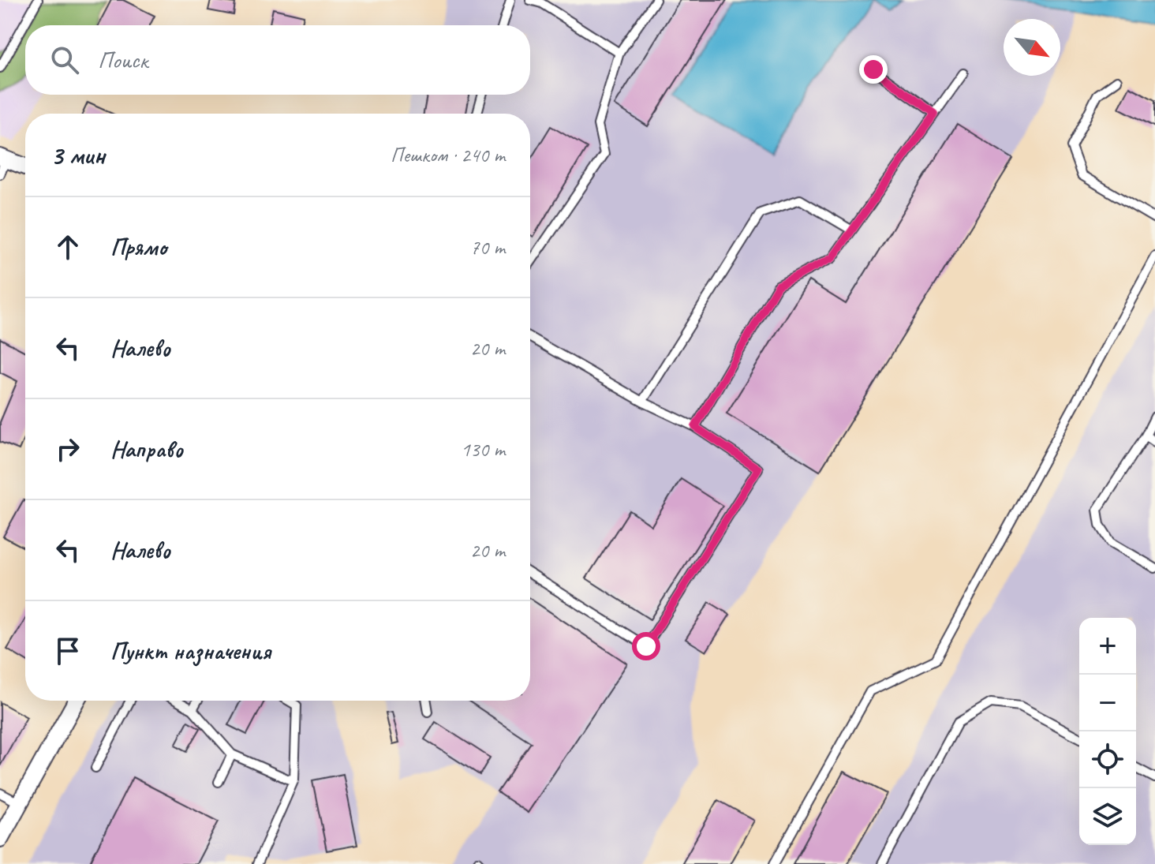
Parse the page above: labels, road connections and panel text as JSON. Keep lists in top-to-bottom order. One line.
{"north":"bottom right","page":{"search":"Поиск","heading":["3 мин","Пешком · 240 m"],"list":[["Прямо","70 m"],["Налево","20 m"],["Направо","130 m"],["Налево","20 m"],"Пункт назначения"],"map_buttons":["+","−"]}}
